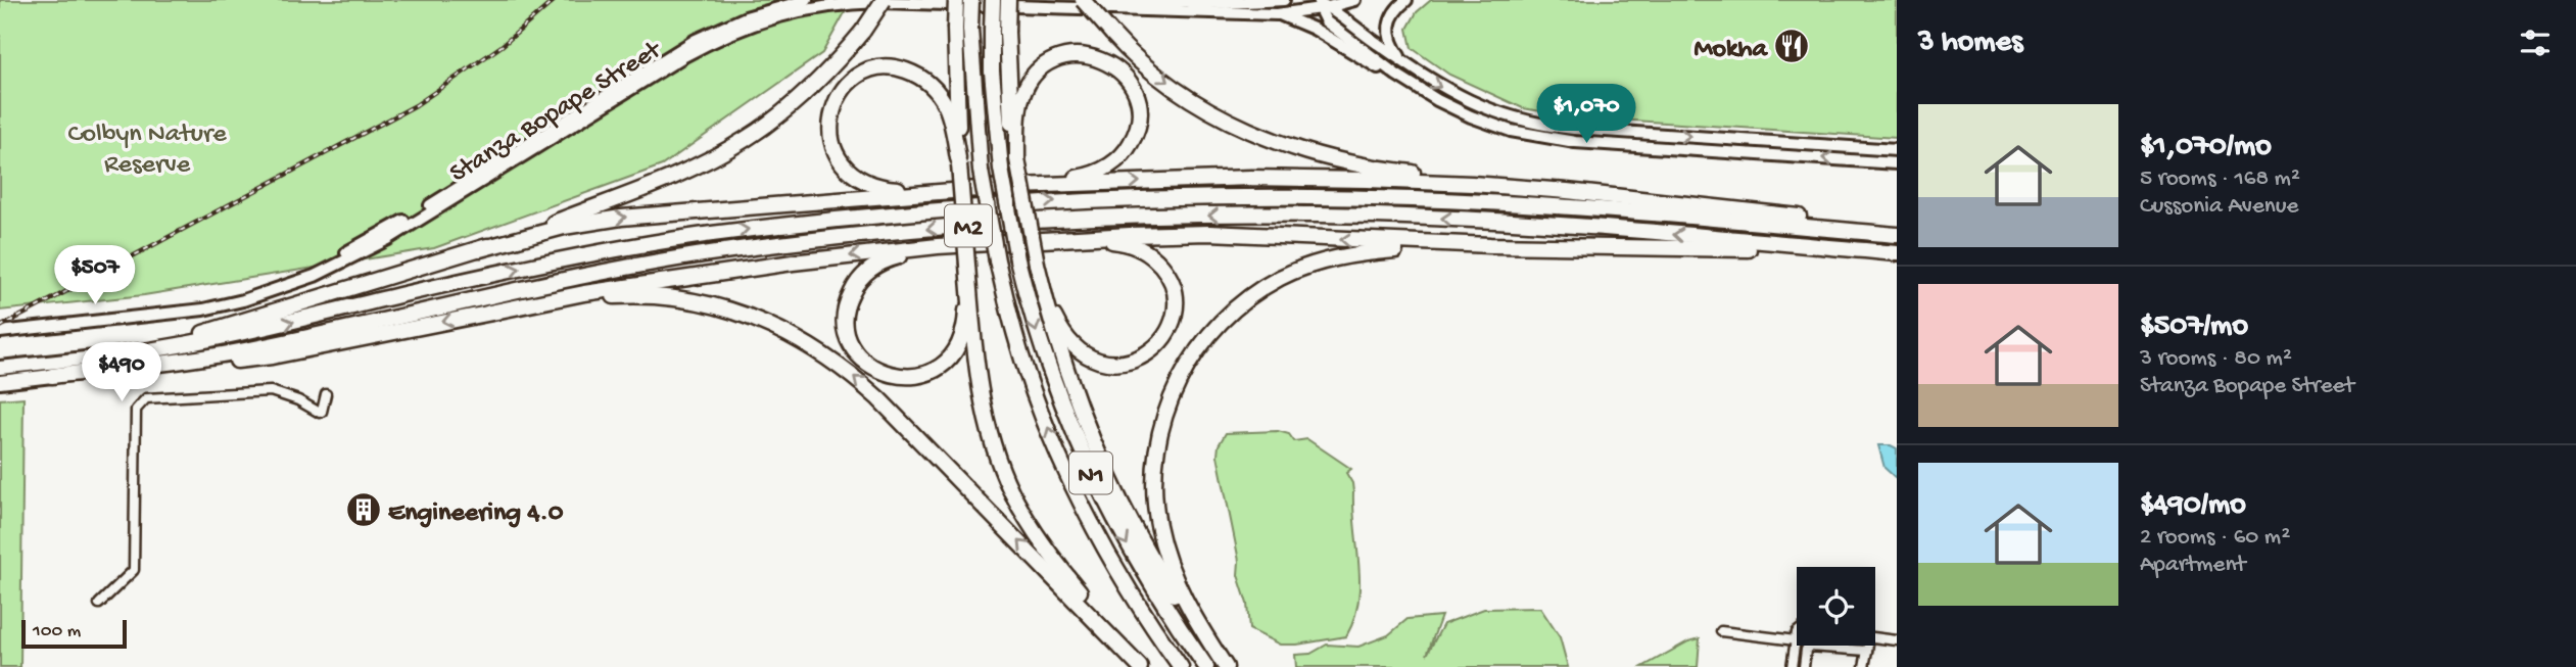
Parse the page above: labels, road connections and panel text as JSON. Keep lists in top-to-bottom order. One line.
{"streets":{"highway":["M2","N1"],"main road":["Stanza Bopape Street"]},"parks":["Colbyn Nature Reserve"],"places":{"restaurant":["Mokha"],"building":["Engineering 4.0"]},"scale_bar":"100 m","page":{"heading":"3 homes","price":["$1,070","$507","$490"],"list":[{"name":"$1,070/mo","note":"5 rooms · 168 m² · Cussonia Avenue"},{"name":"$507/mo","note":"3 rooms · 80 m² · Stanza Bopape Street"},{"name":"$490/mo","note":"2 rooms · 60 m² · Apartment"}],"scale":"100 m"}}
